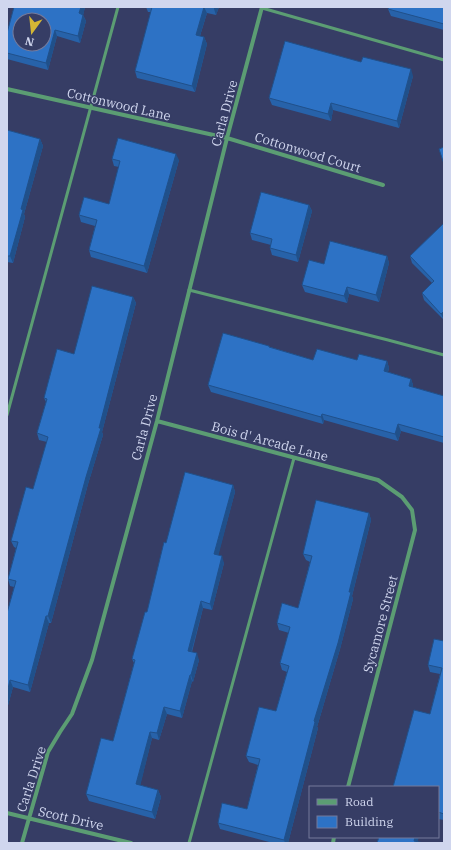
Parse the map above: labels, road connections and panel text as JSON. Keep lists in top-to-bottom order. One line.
{"streets":{"street":["Cottonwood Lane","Carla Drive","Cottonwood Court","Bois d' Arcade Lane","Sycamore Street","Scott Drive"]},"crossings":[["Cottonwood Lane","Carla Drive"],["Cottonwood Lane","Cottonwood Court"],["Carla Drive","Cottonwood Court"],["Carla Drive","Bois d' Arcade Lane"],["Carla Drive","Scott Drive"],["Bois d' Arcade Lane","Sycamore Street"]],"legend":["Road","Building"],"north":"bottom"}
